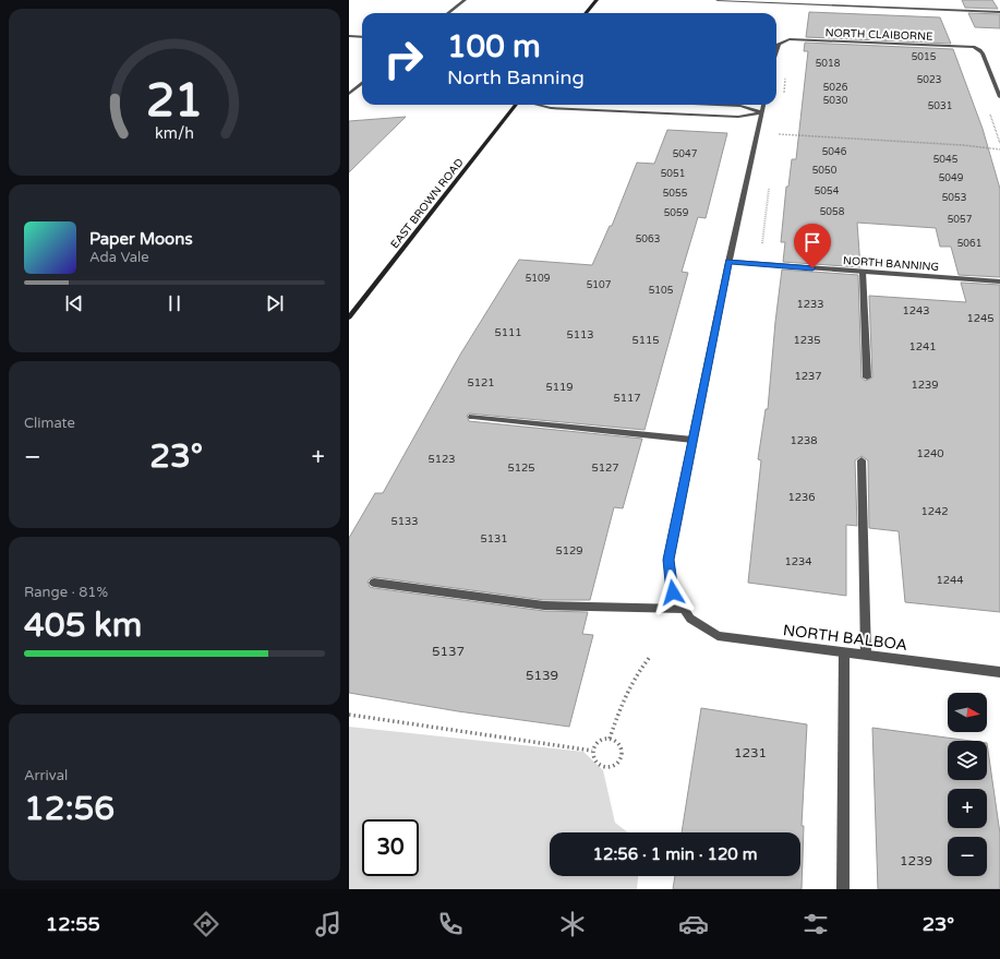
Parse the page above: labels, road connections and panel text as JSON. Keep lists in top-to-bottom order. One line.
{"streets":{"main road":["EAST BROWN ROAD"],"street":["NORTH CLAIBORNE","NORTH BANNING","NORTH BALBOA"]},"house_numbers":["5015","5018","5023","5026","5030","5031","5046","5047","5045","5050","5051","5049","5054","5055","5053","5058","5059","5057","5063","5061","5109","5107","5105","1233","1243","1245","5111","5113","5115","1235","1241","1237","5121","1239","5119","5117","1238","1240","5123","5125","5127","1236","1242","5133","5131","5129","1234","1244","5137","5139","1231","1239"],"north":"right","page":{"turn":["100 m","North Banning"],"song":["Paper Moons","Ada Vale"],"tile":["Climate",["Range · 81%","405 km"],["Arrival","12:56"]],"heat":["−","23°","+"],"map_buttons":["+","−"],"limit":"30","trip":"12:56 · 1 min · 120 m","tabs":["12:55","23°"],"gauge":["21","km/h"]}}
